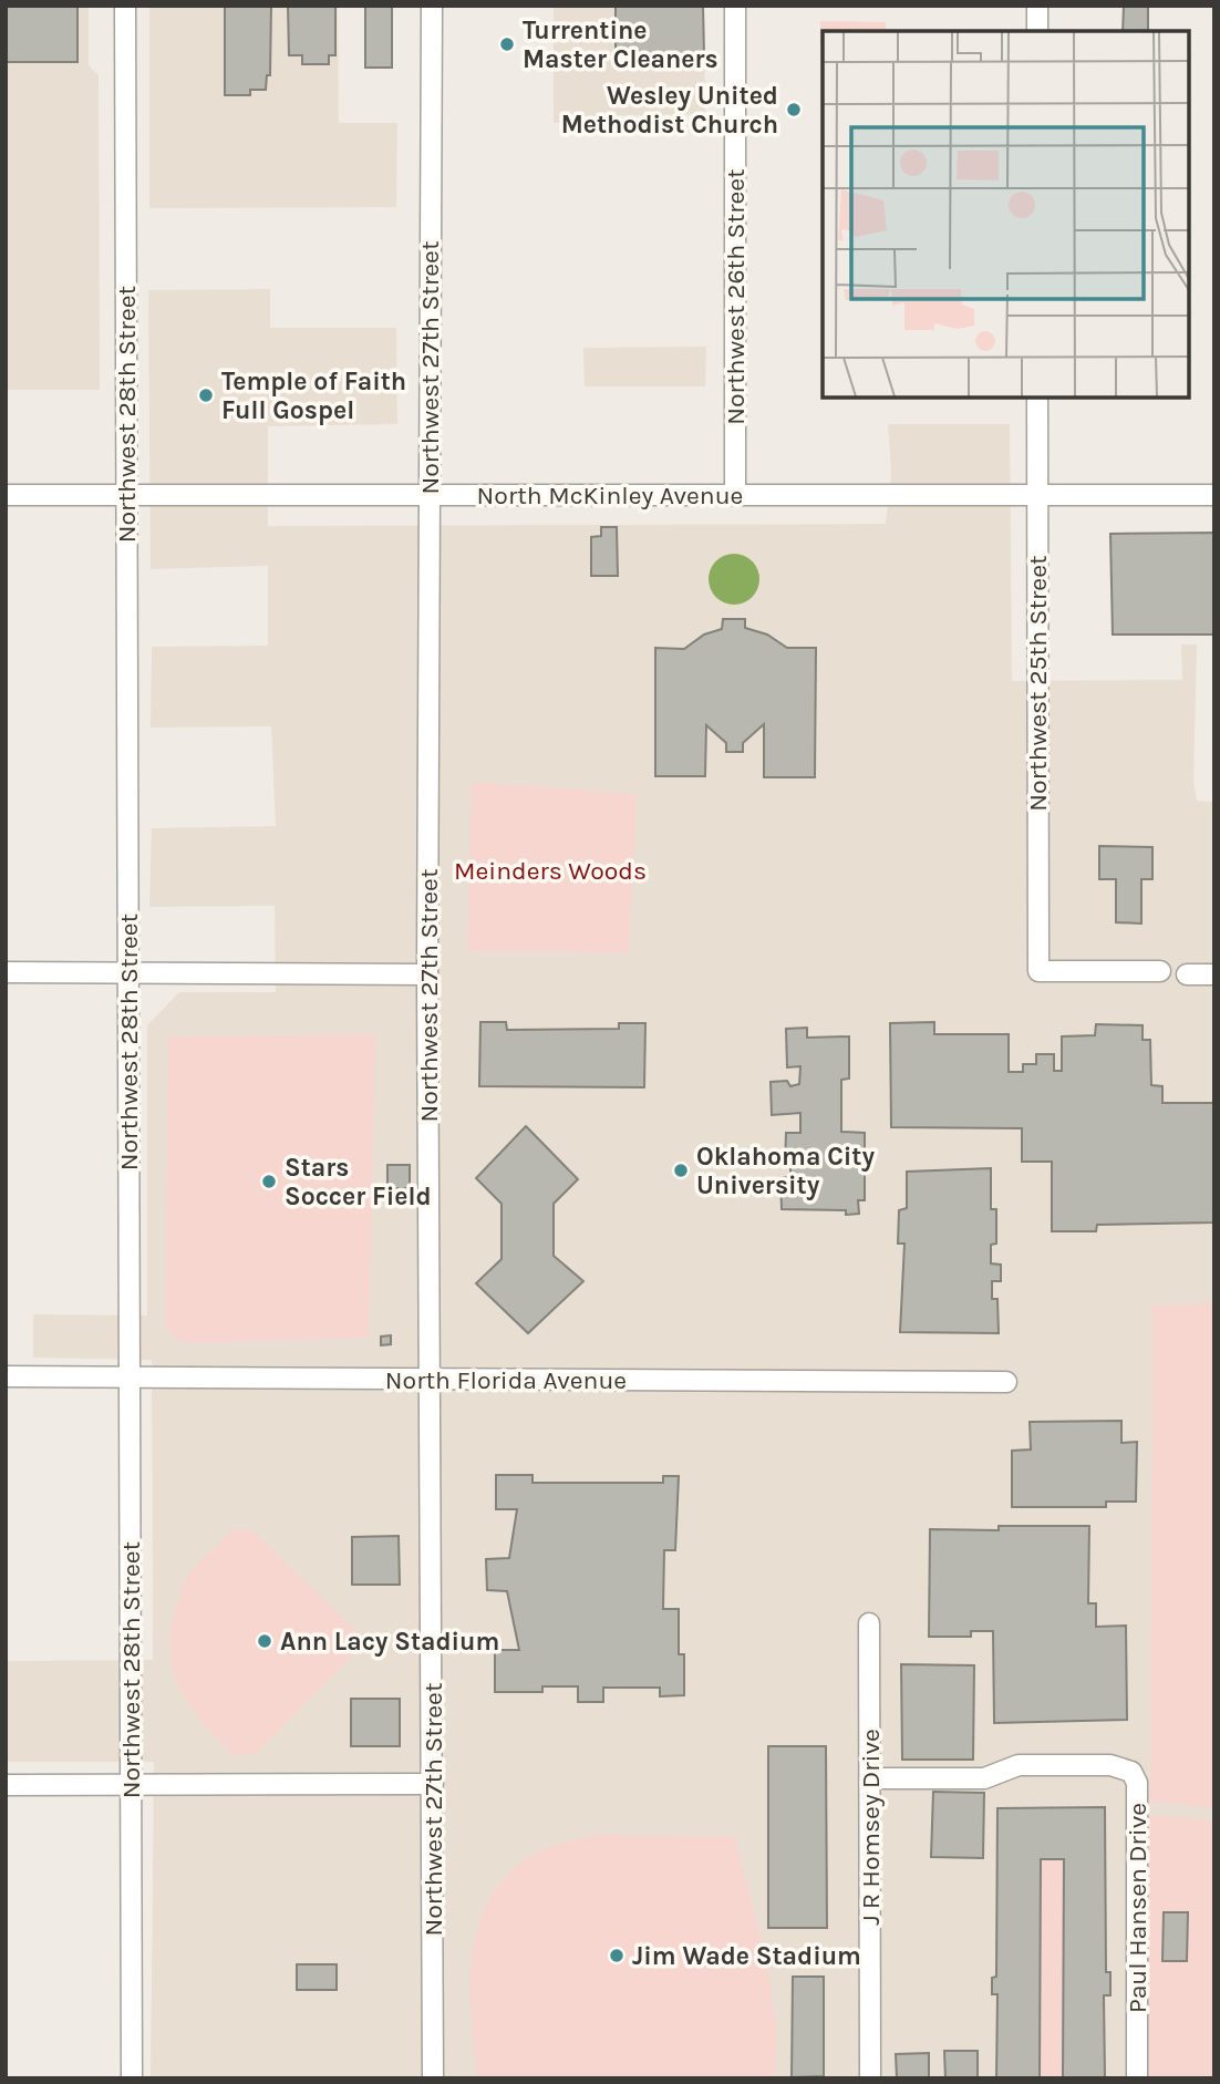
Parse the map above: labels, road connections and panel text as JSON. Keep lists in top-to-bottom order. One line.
{"streets":{"street":["Northwest 26th Street","Northwest 27th Street","Northwest 28th Street","North McKinley Avenue","Northwest 25th Street","North Florida Avenue","J R Homsey Drive","Paul Hansen Drive"]},"crossings":[["Northwest 26th Street","North McKinley Avenue"],["Northwest 27th Street","North McKinley Avenue"],["Northwest 27th Street","North Florida Avenue"],["Northwest 28th Street","North McKinley Avenue"],["Northwest 28th Street","North Florida Avenue"],["North McKinley Avenue","Northwest 25th Street"],["J R Homsey Drive","Paul Hansen Drive"]],"parks":["Meinders Woods"],"places":["Turrentine Master Cleaners","Wesley United Methodist Church","Temple of Faith Full Gospel","Oklahoma City University","Stars Soccer Field","Ann Lacy Stadium","Jim Wade Stadium"]}
